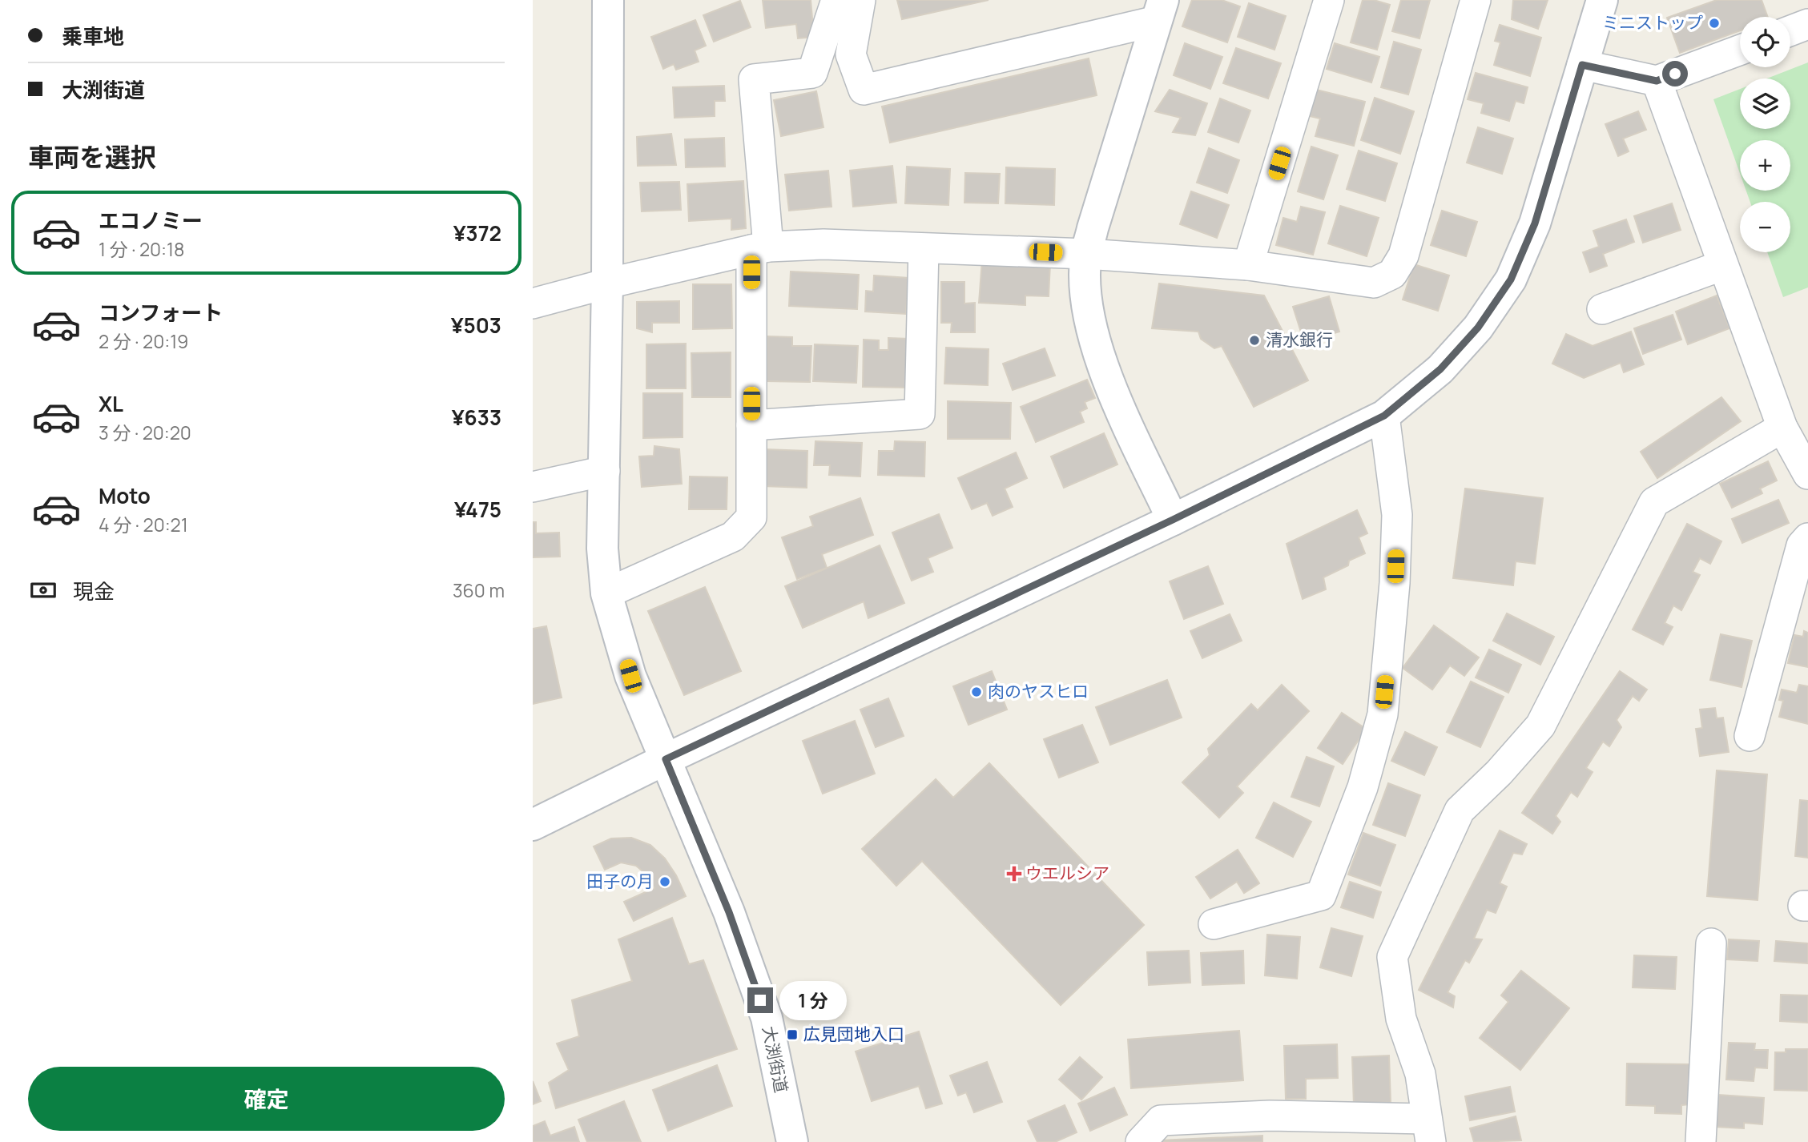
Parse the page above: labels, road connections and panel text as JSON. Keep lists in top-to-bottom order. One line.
{"streets":{"street":["大渕街道"]},"places":{"other":["ミニストップ","清水銀行","肉のヤスヒロ","田子の月"],"health":["ウエルシア"],"transit":["広見団地入口"]},"page":{"banner":["乗車地","大渕街道"],"map_buttons":["+","−"],"heading":"車両を選択","list":[{"name":"エコノミー","note":"1 分 · 20:18","value":"¥372"},{"name":"コンフォート","note":"2 分 · 20:19","value":"¥503"},{"name":"XL","note":"3 分 · 20:20","value":"¥633"},{"name":"Moto","note":"4 分 · 20:21","value":"¥475"}],"pay":["現金","360 m"],"bubble":"1 分","buttons":"確定"}}
